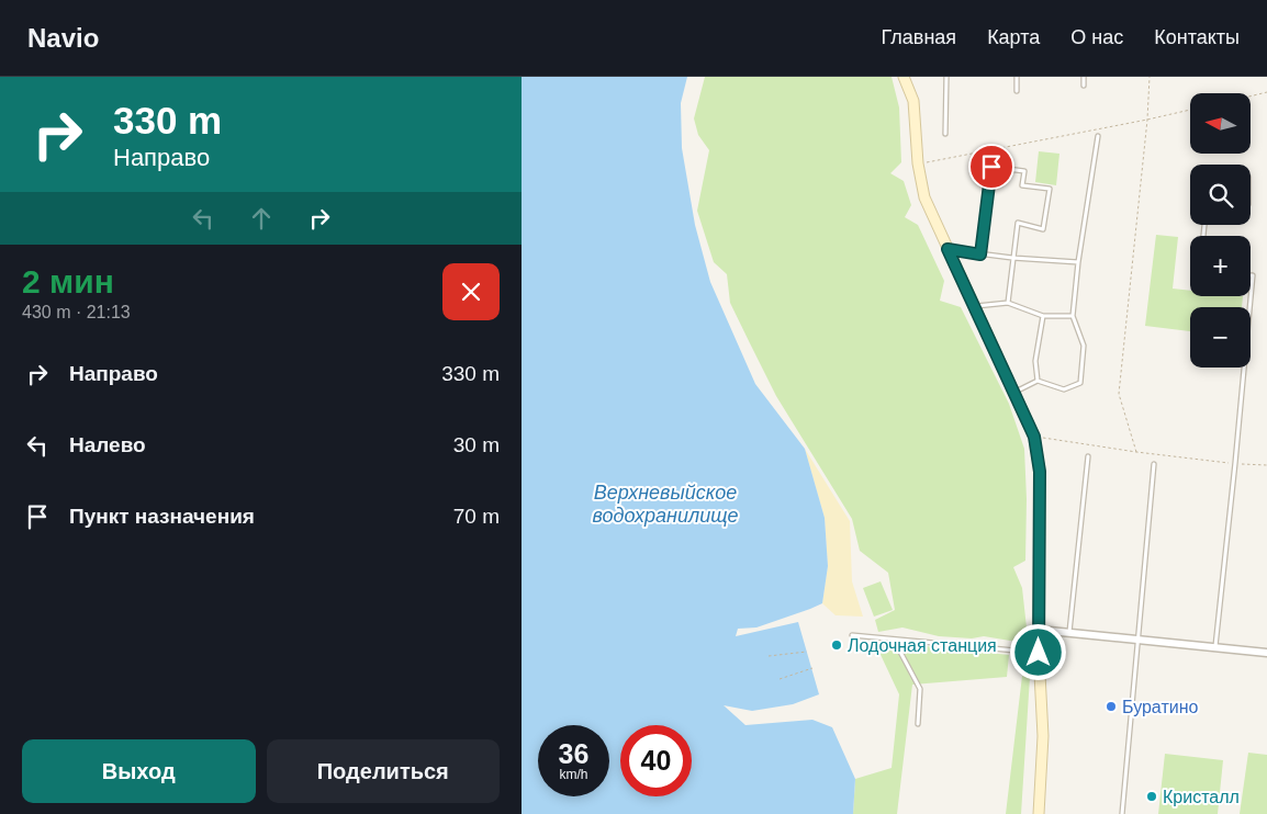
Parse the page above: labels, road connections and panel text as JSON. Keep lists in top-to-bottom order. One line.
{"water":["Верхневыйское водохранилище"],"places":["Лодочная станция","Буратино","Кристалл"],"north":"left","page":{"header":"Navio","nav":["Главная","Карта","О нас","Контакты"],"turn":["330 m","Направо"],"map_buttons":["+","−"],"heading":["2 мин","430 m · 21:13"],"list":[{"name":"Направо","value":"330 m"},{"name":"Налево","value":"30 m"},{"name":"Пункт назначения","value":"70 m"}],"speed":"36 km/h","limit":"40","buttons":["Выход","Поделиться"]}}
